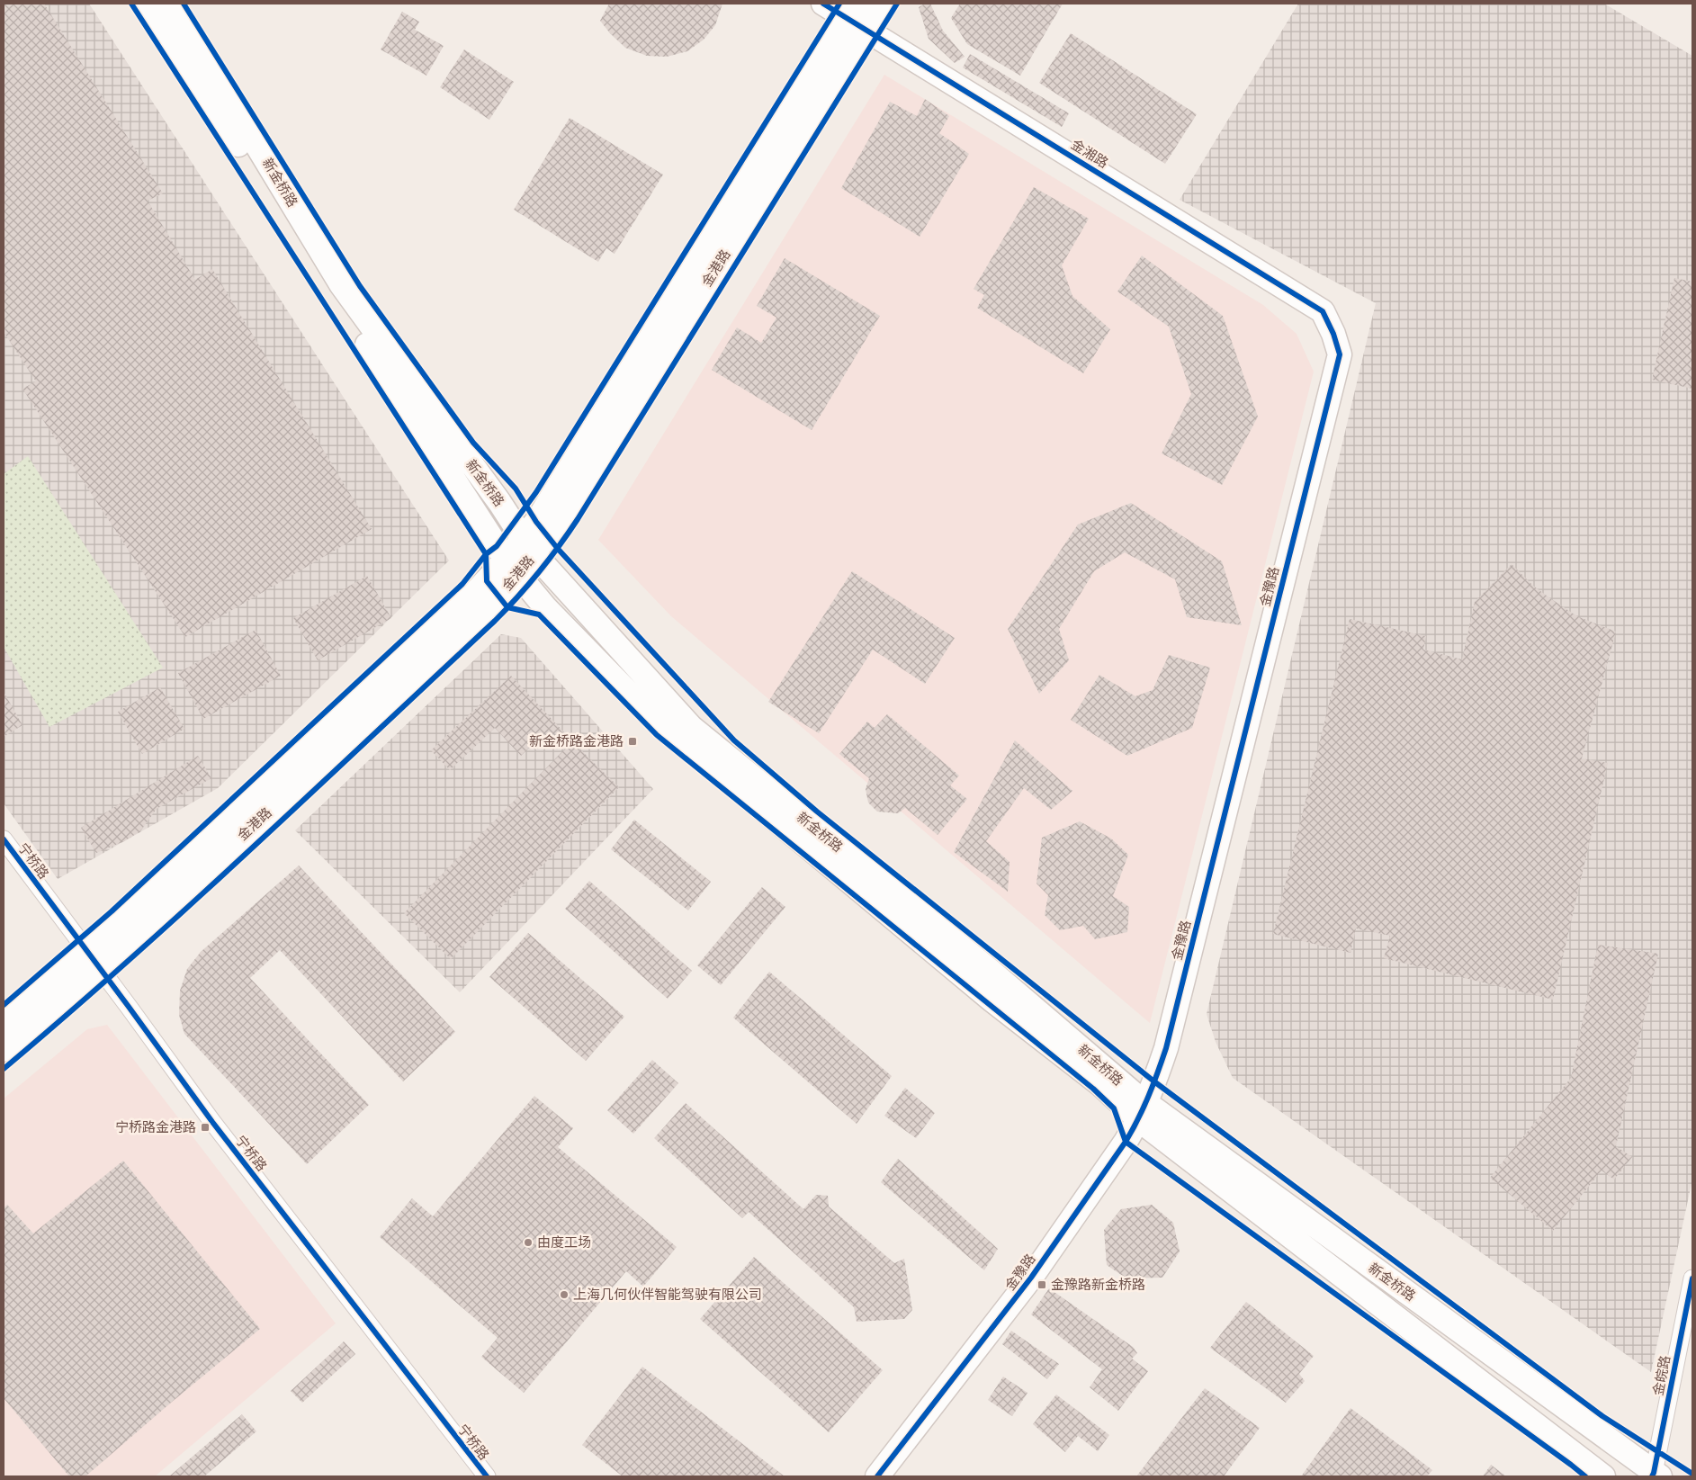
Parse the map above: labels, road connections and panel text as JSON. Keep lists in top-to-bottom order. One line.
{"streets":{"street":["金湘路","新金桥路","金港路","金豫路","宁桥路","金皖路"]},"crossings":[["金湘路","金港路"],["金湘路","金豫路"],["新金桥路","金港路"],["新金桥路","金豫路"],["新金桥路","金皖路"],["金港路","宁桥路"]],"places":{"transit":["新金桥路金港路","宁桥路金港路","金豫路新金桥路"],"other":["由度工场","上海几何伙伴智能驾驶有限公司"]}}
